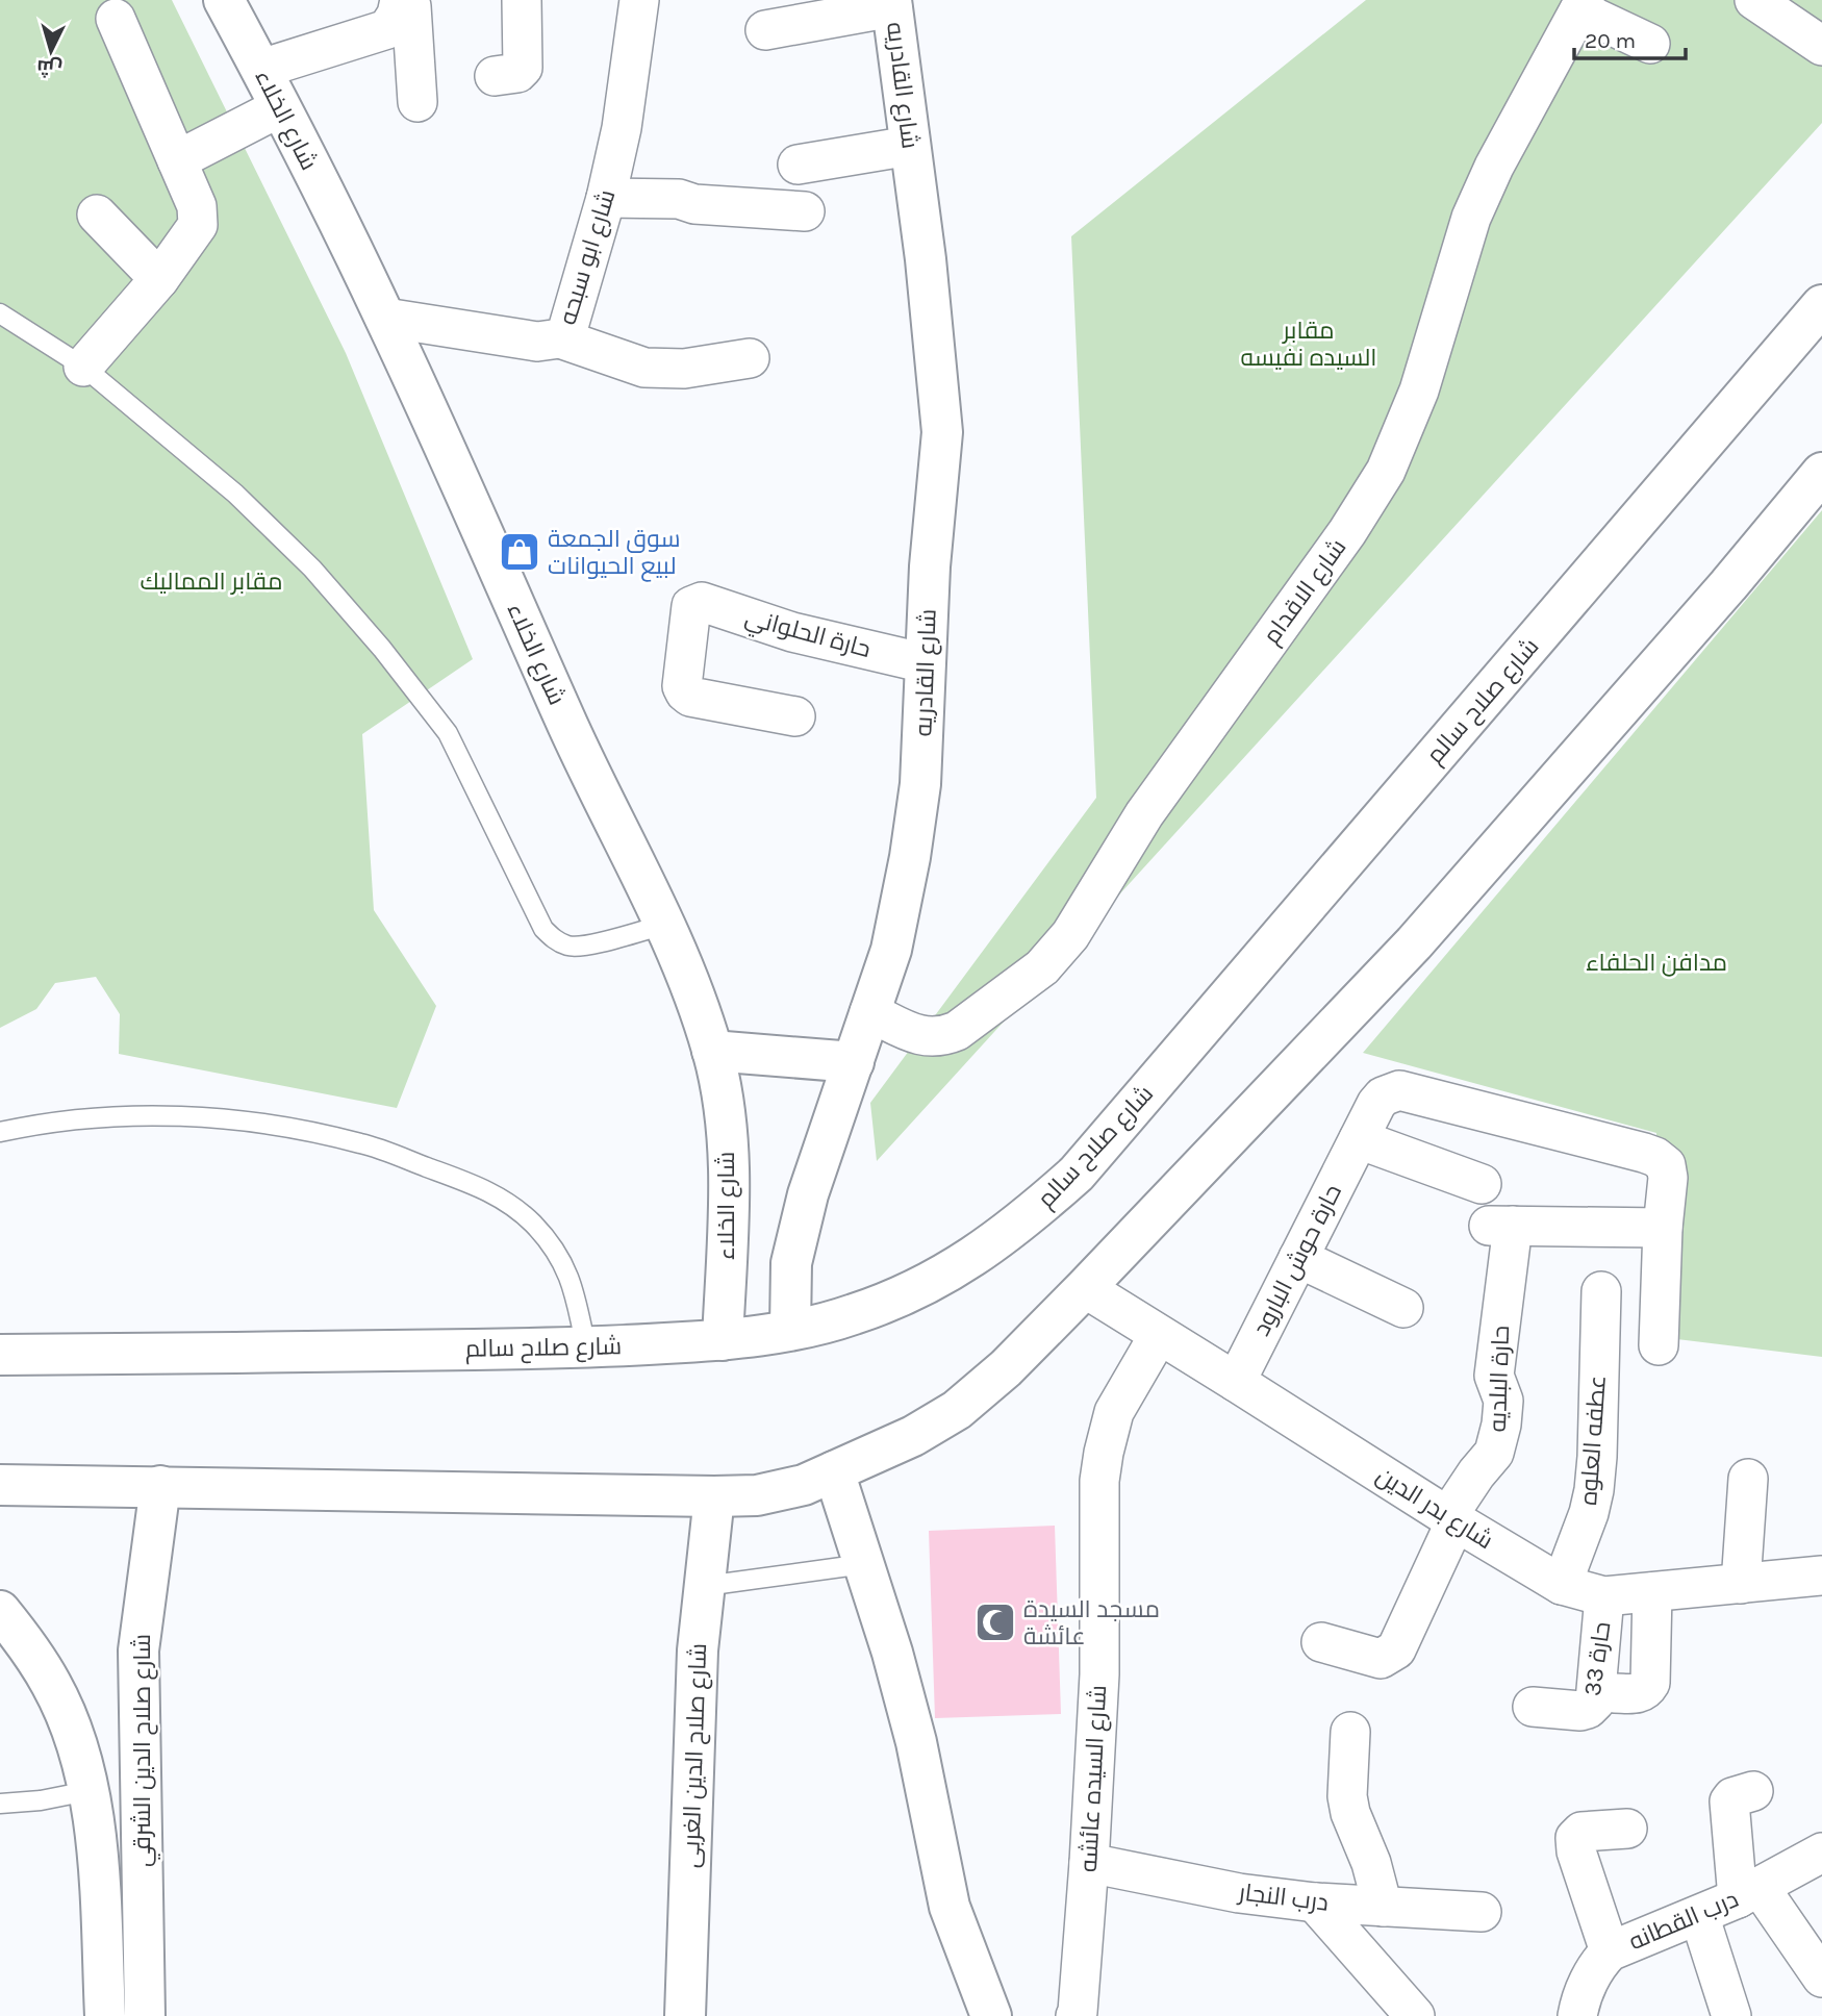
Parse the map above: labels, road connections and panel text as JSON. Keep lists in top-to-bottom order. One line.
{"streets":{"main road":["شارع القادريه","شارع الخلاء","شارع صلاح سالم","شارع صلاح الدين الشرقي","شارع صلاح الدين الغربى"],"street":["شارع ابو سبحه","شارع الاقدام","حارة الحلواني","حارة حوش البارود","حارة البلديه","عطفه العلوه","شارع بدر الدين","حارة 33","شارع السيده عائشه","درب النجار","درب القطانه"]},"crossings":[["شارع القادريه","شارع الاقدام"],["شارع القادريه","حارة الحلواني"],["شارع القادريه","شارع صلاح سالم"],["شارع الخلاء","شارع ابو سبحه"],["شارع الخلاء","شارع صلاح سالم"],["حارة حوش البارود","حارة البلديه"],["حارة حوش البارود","شارع بدر الدين"],["حارة البلديه","شارع بدر الدين"],["عطفه العلوه","شارع بدر الدين"],["شارع بدر الدين","حارة 33"],["شارع بدر الدين","شارع السيده عائشه"],["شارع السيده عائشه","درب النجار"]],"parks":["مقابر السيده نفيسه","مقابر المماليك","مدافن الحلفاء"],"places":{"shop":["سوق الجمعة لبيع الحيوانات"],"mosque":["مسجد السيدة عائشة"]},"scale_bar":"20 m","north":"bottom"}
